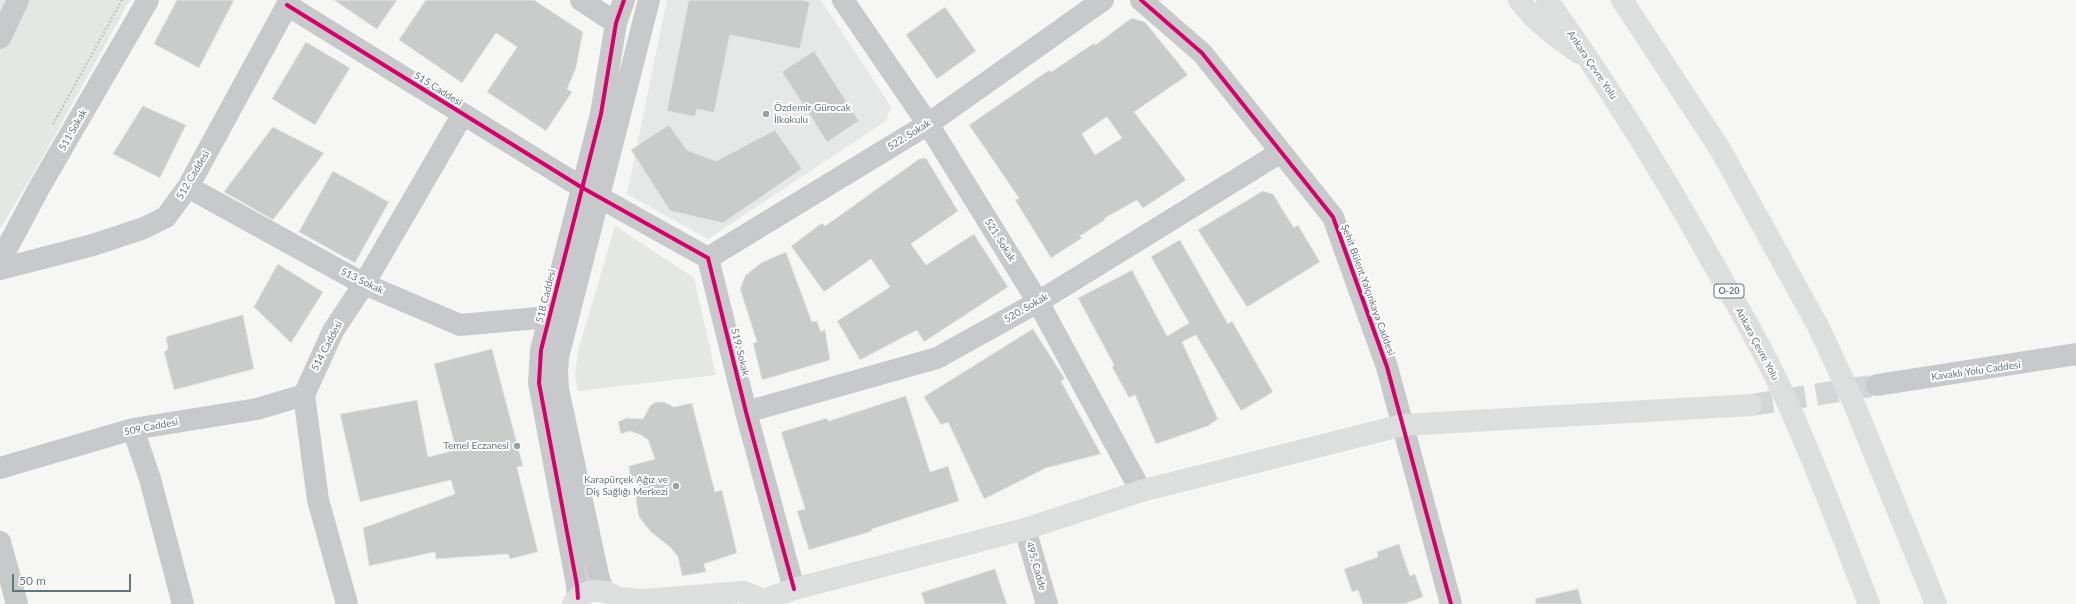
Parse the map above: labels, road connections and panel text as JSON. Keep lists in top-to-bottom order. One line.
{"streets":{"main road":["Ankara Çevre Yolu","O-20"],"street":["515 Caddesi","511 Sokak","522. Sokak","512 Caddesi","521. Sokak","513 Sokak","Şehit Bülent Yalçınkaya Caddesi","518 Caddesi","520. Sokak","514 Caddesi","519. Sokak","Kavaklı Yolu Caddesi","509 Caddesi","495. Cadde"]},"crossings":[["515 Caddesi","512 Caddesi"],["515 Caddesi","518 Caddesi"],["515 Caddesi","514 Caddesi"],["522. Sokak","521. Sokak"],["522. Sokak","519. Sokak"],["512 Caddesi","513 Sokak"],["521. Sokak","520. Sokak"],["513 Sokak","518 Caddesi"],["513 Sokak","514 Caddesi"],["Şehit Bülent Yalçınkaya Caddesi","520. Sokak"],["520. Sokak","519. Sokak"],["514 Caddesi","509 Caddesi"]],"places":["Özdemir Gürocak İlkokulu","Temel Eczanesi","Karapürçek Ağız ve Diş Sağlığı Merkezi"],"scale_bar":"50 m"}
